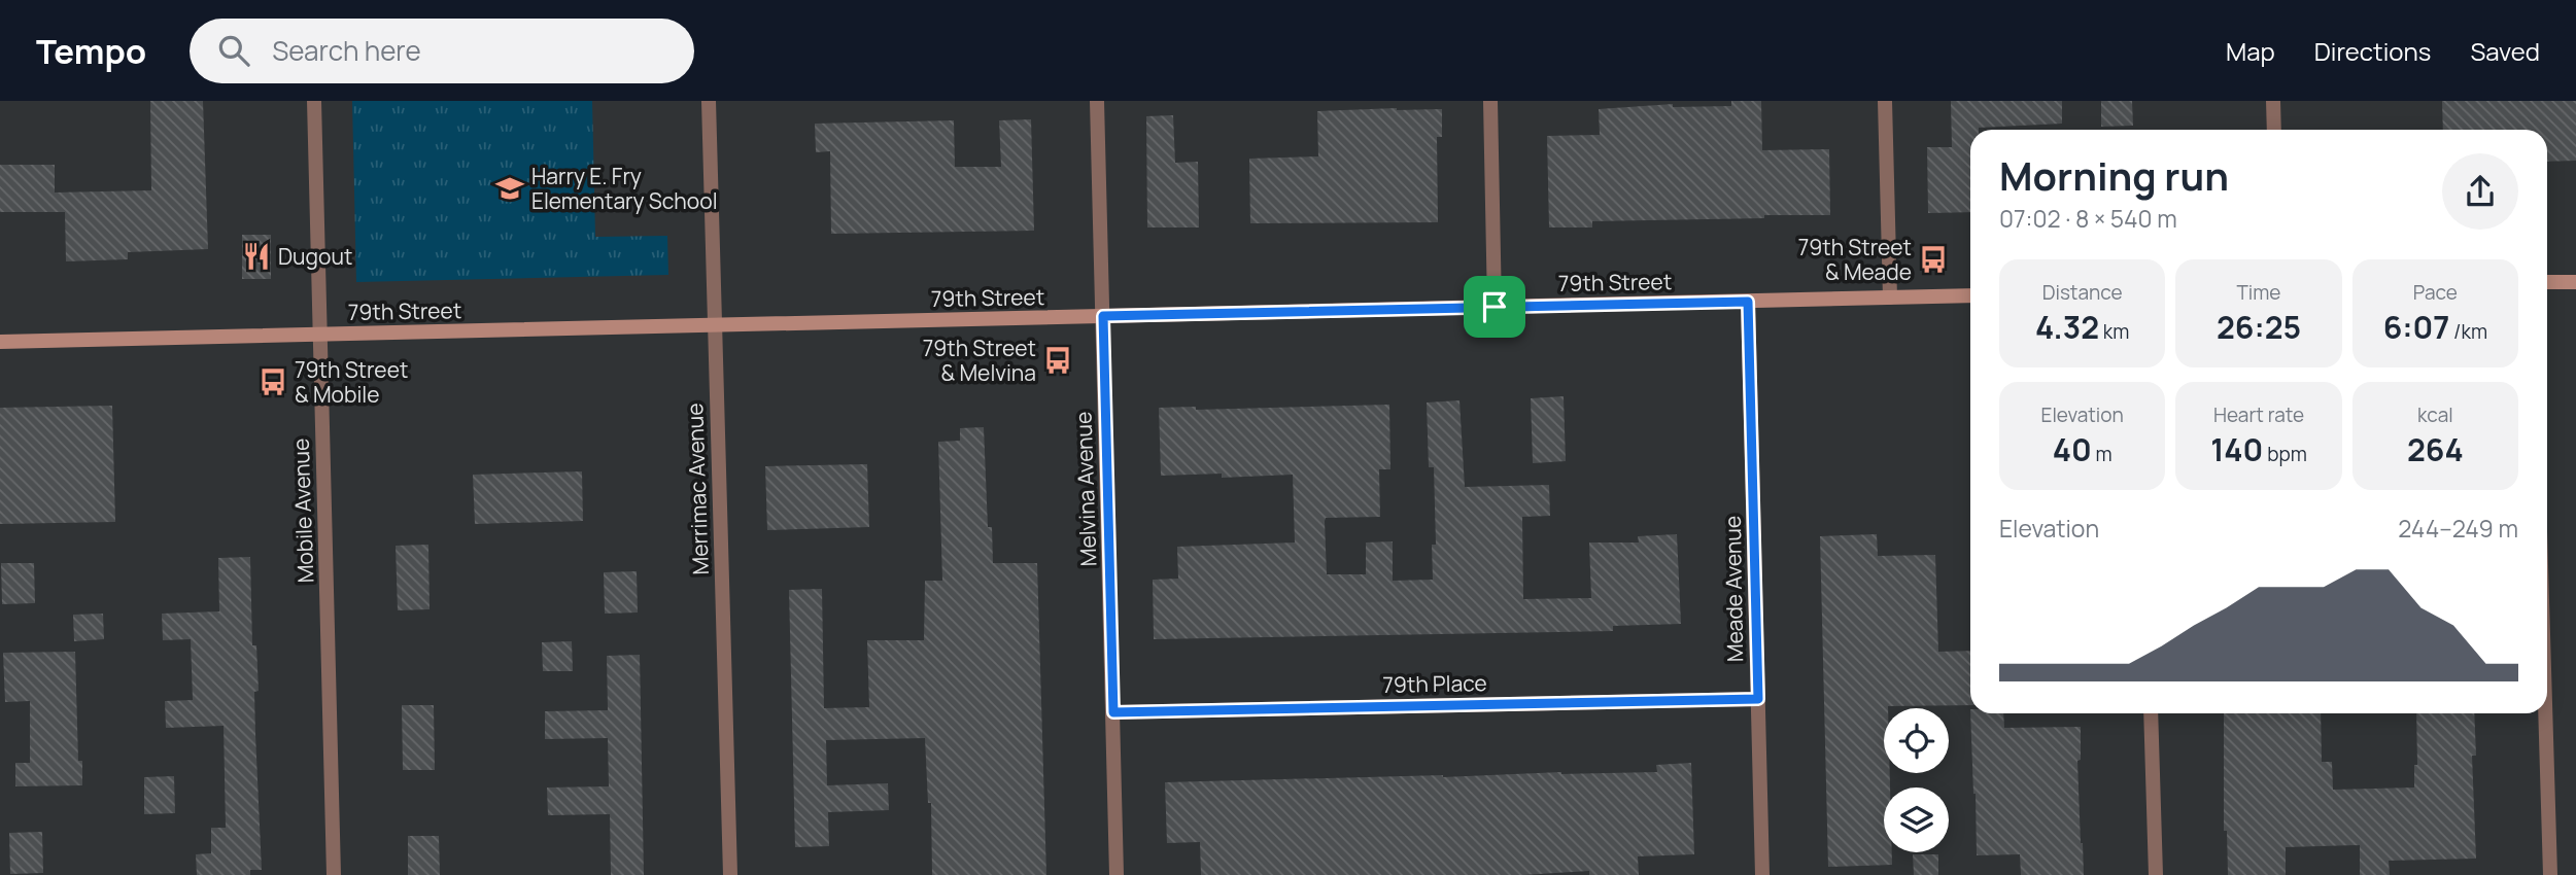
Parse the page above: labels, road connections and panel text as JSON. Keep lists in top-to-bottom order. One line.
{"streets":{"main road":["79th Street"],"street":["Merrimac Avenue","Melvina Avenue","Mobile Avenue","Meade Avenue","79th Place"]},"crossings":[["79th Street","Merrimac Avenue"],["79th Street","Melvina Avenue"],["79th Street","Mobile Avenue"],["79th Street","Meade Avenue"],["Melvina Avenue","79th Place"],["Meade Avenue","79th Place"]],"places":{"school or university":["Harry E. Fry Elementary School"],"restaurant":["Dugout"],"bus stop":["79th Street & Meade","79th Street & Melvina","79th Street & Mobile"]},"page":{"header":"Tempo","search":"Search here","nav":["Map","Directions","Saved"],"heading":["Morning run","07:02 · 8 × 540 m"],"stats":[["Distance","4.32 km"],["Time","26:25"],["Pace","6:07 /km"],["Elevation","40 m"],["Heart rate","140 bpm"],["kcal","264"]],"chart":["Elevation","244–249 m"]}}
